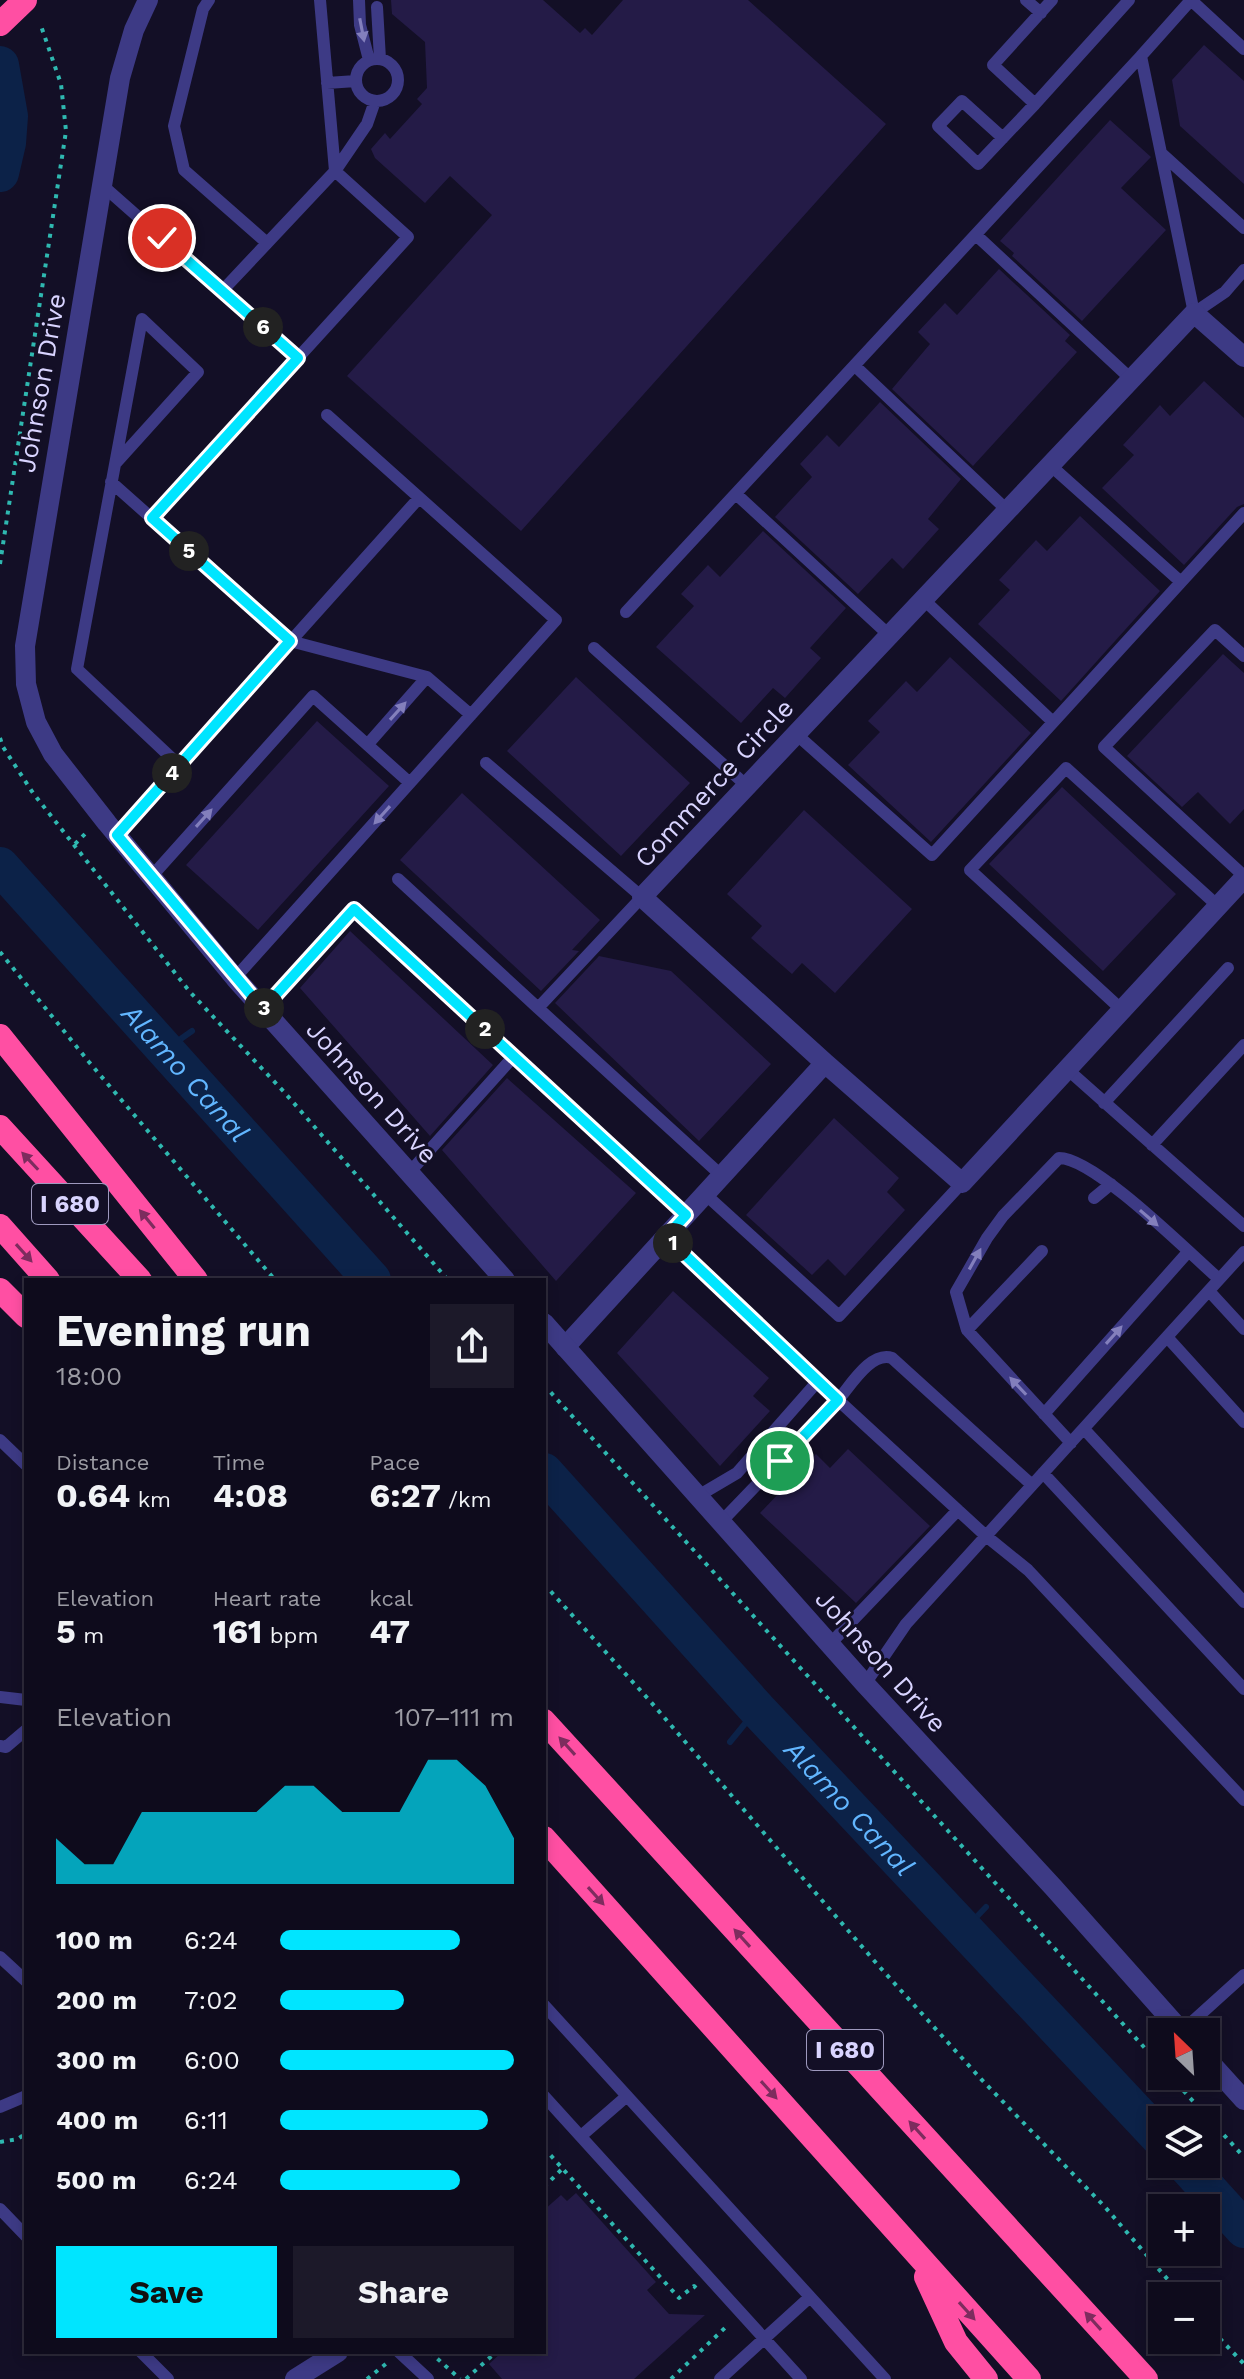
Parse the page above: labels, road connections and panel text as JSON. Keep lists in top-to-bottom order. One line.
{"streets":{"highway":["I 680"],"street":["Johnson Drive","Commerce Circle"]},"water":["Alamo Canal"],"north":"top left","page":{"pins":["6","5","4","3","2","1"],"heading":["Evening run","18:00"],"stats":[["Distance","0.64 km"],["Time","4:08"],["Pace","6:27 /km"],["Elevation","5 m"],["Heart rate","161 bpm"],["kcal","47"]],"chart":["Elevation","107–111 m"],"list":[{"name":"100 m","note":"6:24"},{"name":"200 m","note":"7:02"},{"name":"300 m","note":"6:00"},{"name":"400 m","note":"6:11"},{"name":"500 m","note":"6:24"}],"map_buttons":["+","−"],"buttons":["Save","Share"]}}
